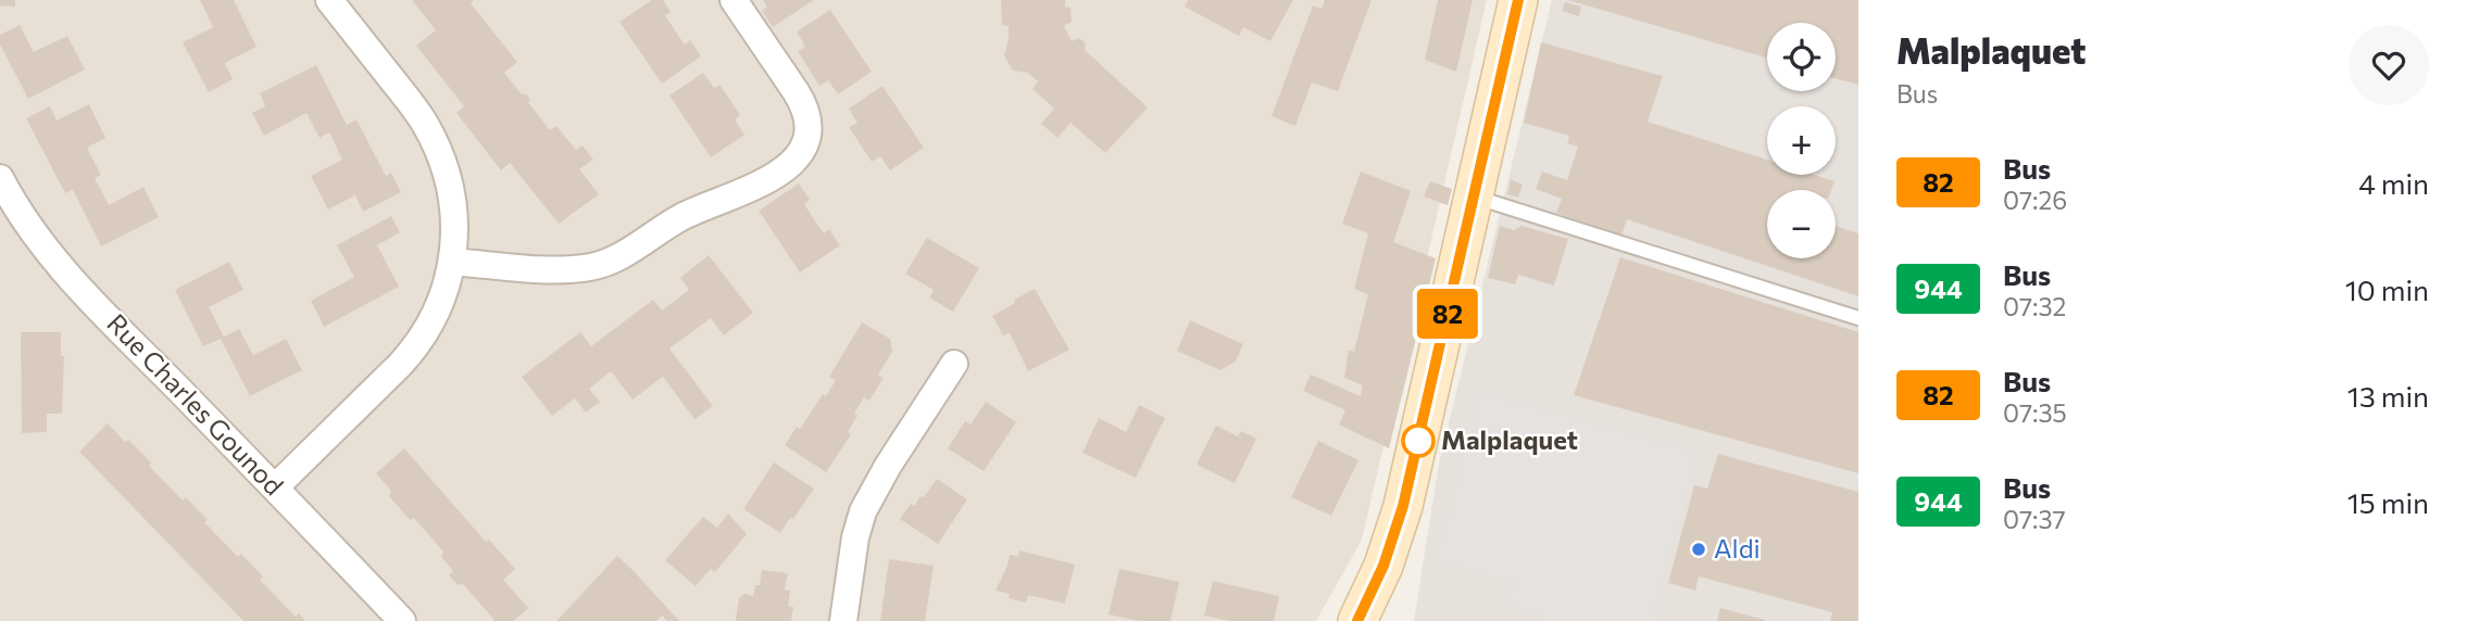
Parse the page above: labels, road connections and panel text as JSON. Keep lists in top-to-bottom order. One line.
{"streets":{"street":["Rue Charles Gounod"]},"places":["Malplaquet","Aldi"],"lines":["bus line 82"],"page":{"on_map":"82","heading":["Malplaquet","Bus"],"map_buttons":["+","−"],"list":[{"mark":"82","name":"Bus","note":"07:26","value":"4 min"},{"mark":"944","name":"Bus","note":"07:32","value":"10 min"},{"mark":"82","name":"Bus","note":"07:35","value":"13 min"},{"mark":"944","name":"Bus","note":"07:37","value":"15 min"}]}}
